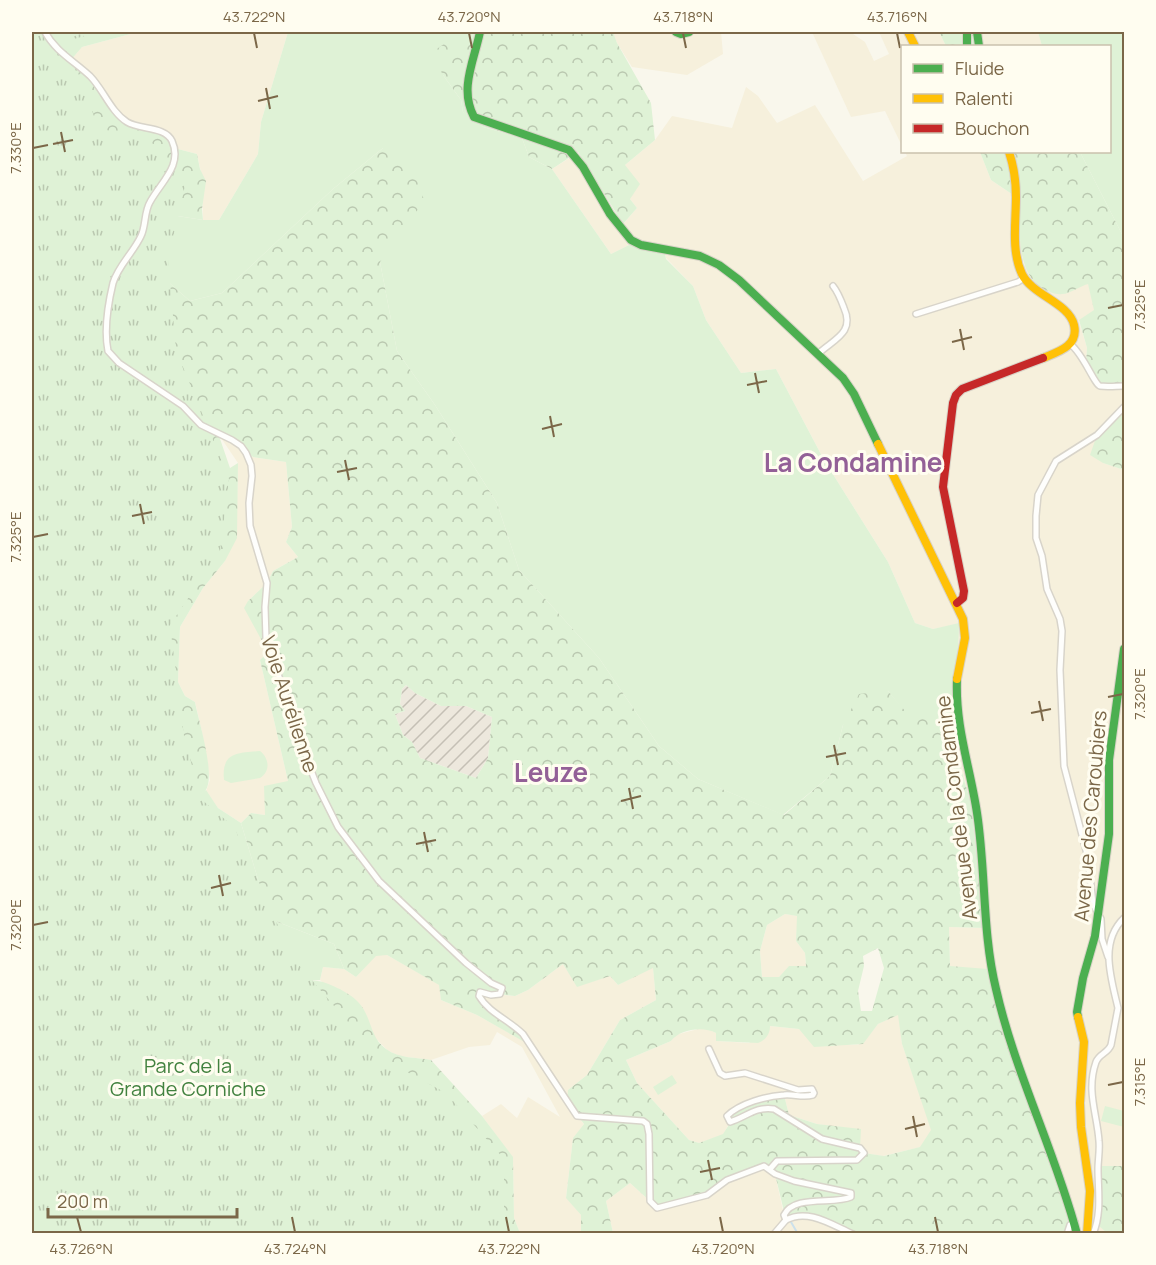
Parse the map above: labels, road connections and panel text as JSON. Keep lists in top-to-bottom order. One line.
{"streets":{"main road":["Avenue de la Condamine","Avenue des Caroubiers"],"street":["Voie Aurélienne"]},"districts":["La Condamine","Leuze"],"parks":["Parc de la Grande Corniche"],"legend":["Fluide","Ralenti","Bouchon"],"scale_bar":"200 m","coordinates":["43.722°N","43.720°N","43.718°N","43.716°N","7.330°E","7.325°E","7.320°E","7.315°E","43.726°N","43.724°N"]}
